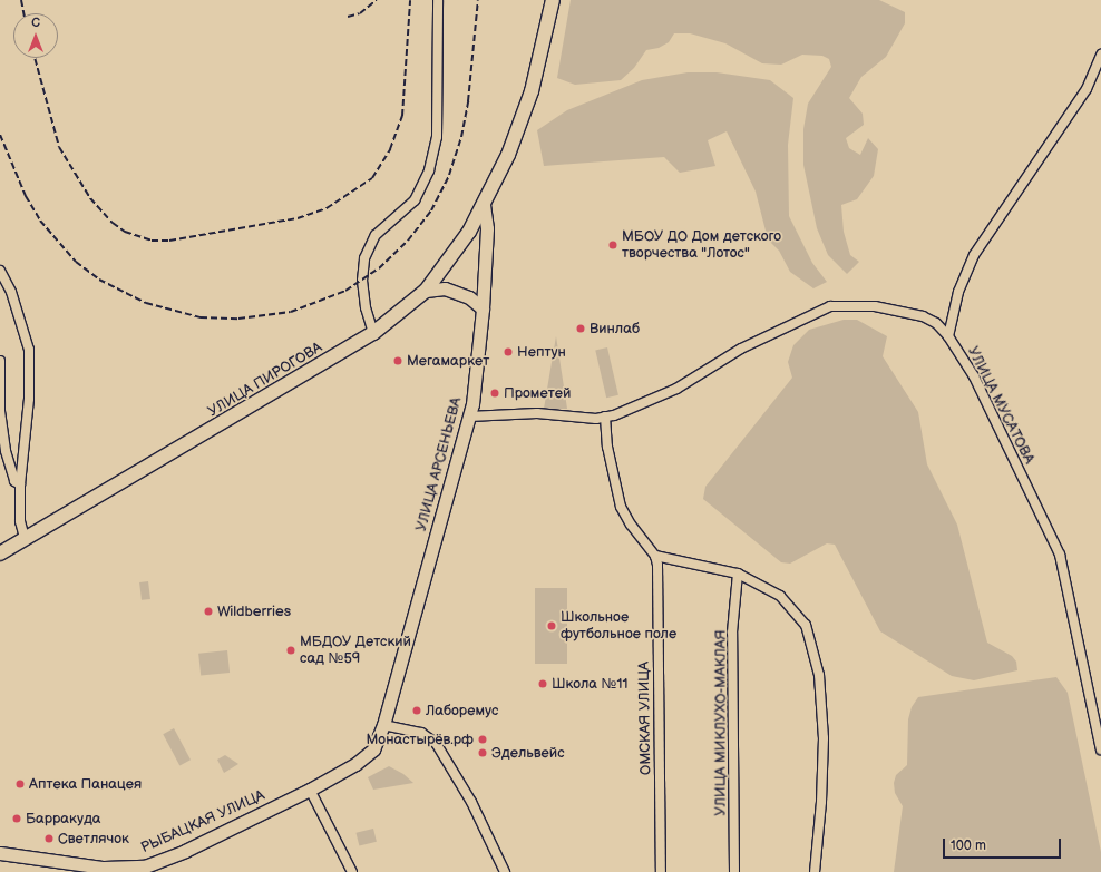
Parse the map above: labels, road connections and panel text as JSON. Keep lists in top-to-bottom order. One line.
{"streets":{"main road":["УЛИЦА ПИРОГОВА","УЛИЦА АРСЕНЬЕВА","РЫБАЦКАЯ УЛИЦА"],"street":["УЛИЦА МУСАТОВА","ОМСКАЯ УЛИЦА","УЛИЦА МИКЛУХО-МАКЛАЯ"]},"crossings":[["УЛИЦА ПИРОГОВА","УЛИЦА АРСЕНЬЕВА"],["УЛИЦА МУСАТОВА","УЛИЦА АРСЕНЬЕВА"],["УЛИЦА АРСЕНЬЕВА","РЫБАЦКАЯ УЛИЦА"]],"places":["МБОУ ДО Дом детского творчества \"Лотос\"","Винлаб","Нептун","Мегамаркет","Прометей","Wildberries","Школьное футбольное поле","МБДОУ Детский сад №59","Школа №11","Лаборемус","Монастырёв.рф","Эдельвейс","Аптека Панацея","Барракуда","Светлячок"],"scale_bar":"100 m","north":"top"}
